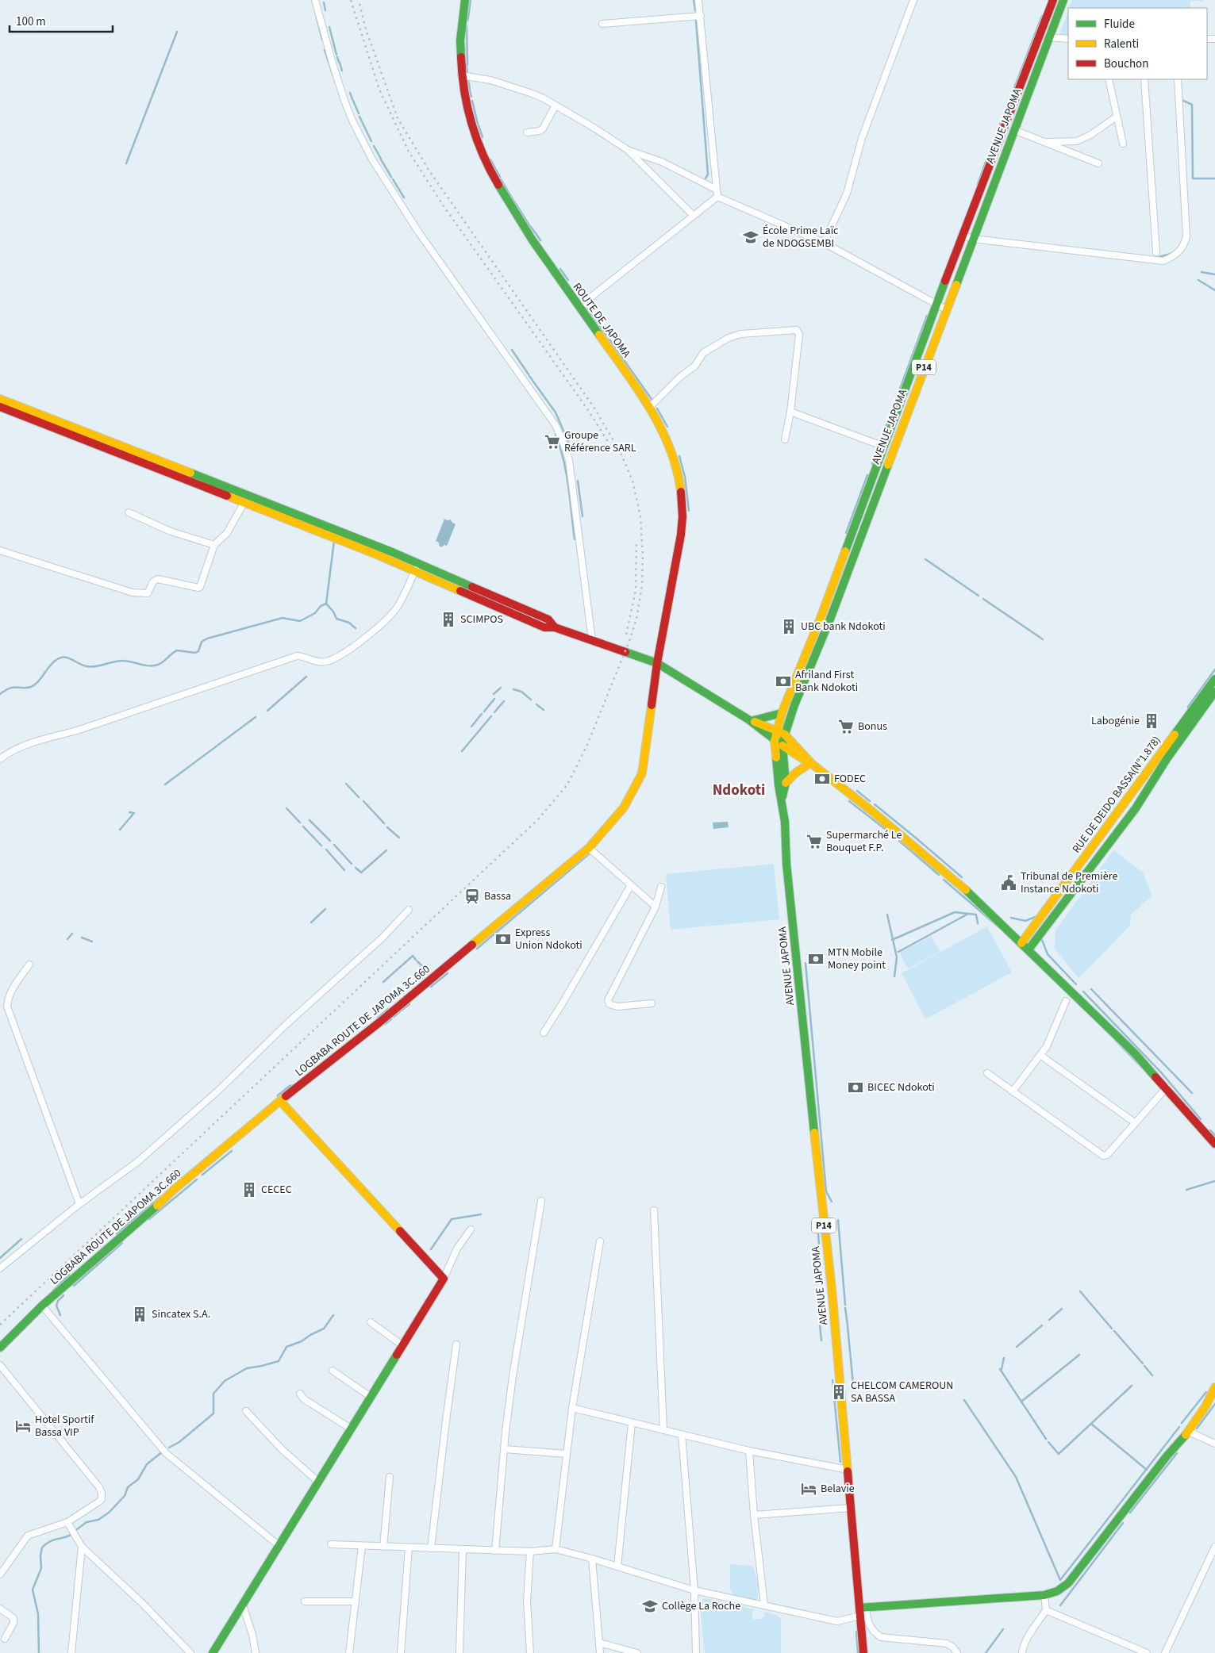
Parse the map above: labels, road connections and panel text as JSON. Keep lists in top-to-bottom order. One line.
{"streets":{"main road":["AVENUE JAPOMA","ROUTE DE JAPOMA","P14","RUE DE DEIDO BASSA(N°1.878)","LOGBABA ROUTE DE JAPOMA 3C.660"]},"crossings":[["ROUTE DE JAPOMA","LOGBABA ROUTE DE JAPOMA 3C.660"]],"districts":["Ndokoti"],"places":{"school or university":["École Prime Laïc de NDOGSEMBI","Collège La Roche"],"supermarket":["Groupe Référence SARL","Bonus","Supermarché Le Bouquet F.P."],"building":["SCIMPOS","UBC bank Ndokoti","Labogénie","CECEC","Sincatex S.A.","CHELCOM CAMEROUN SA BASSA"],"bank":["Afriland First Bank Ndokoti","FODEC","Express Union Ndokoti","MTN Mobile Money point","BICEC Ndokoti"],"public building":["Tribunal de Première Instance Ndokoti"],"station":["Bassa"],"hotel":["Hotel Sportif Bassa VIP","Belavie"]},"legend":["Fluide","Ralenti","Bouchon"],"scale_bar":"100 m"}
